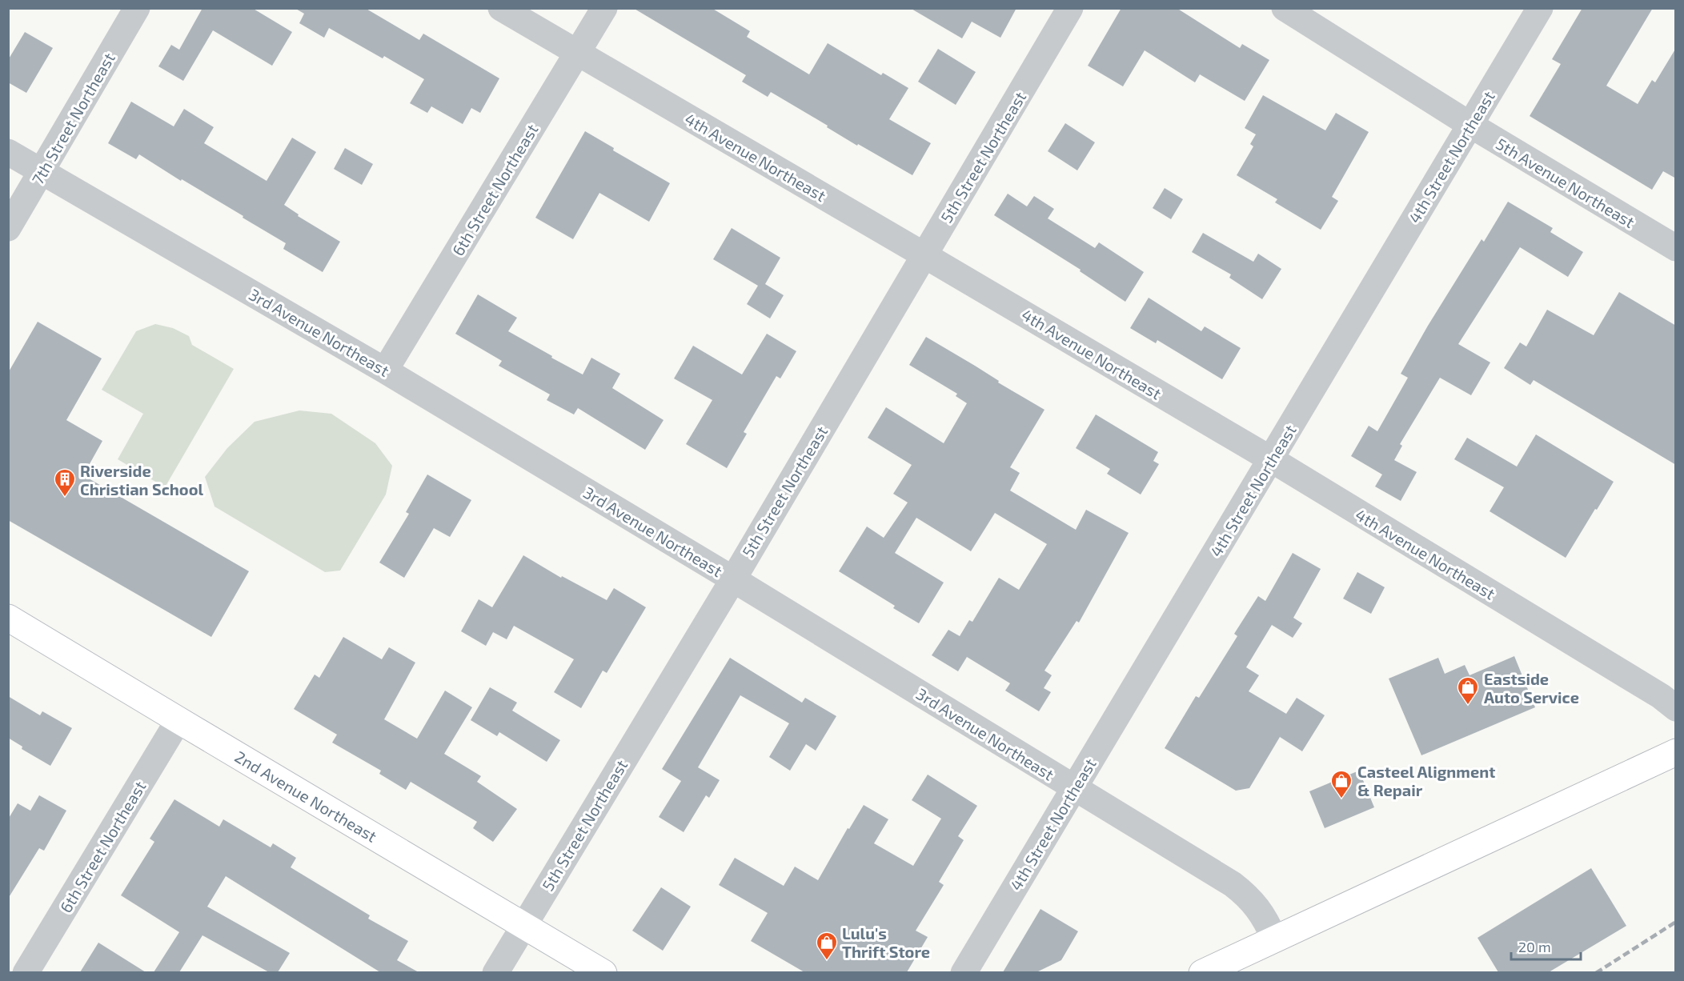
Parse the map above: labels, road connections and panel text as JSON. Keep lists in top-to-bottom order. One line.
{"streets":{"street":["7th Street Northeast","4th Avenue Northeast","5th Street Northeast","4th Street Northeast","5th Avenue Northeast","6th Street Northeast","3rd Avenue Northeast","2nd Avenue Northeast"]},"crossings":[["7th Street Northeast","3rd Avenue Northeast"],["4th Avenue Northeast","5th Street Northeast"],["4th Avenue Northeast","4th Street Northeast"],["4th Avenue Northeast","6th Street Northeast"],["5th Street Northeast","3rd Avenue Northeast"],["5th Street Northeast","2nd Avenue Northeast"],["4th Street Northeast","5th Avenue Northeast"],["4th Street Northeast","3rd Avenue Northeast"],["6th Street Northeast","3rd Avenue Northeast"],["6th Street Northeast","2nd Avenue Northeast"]],"places":{"building":["Riverside Christian School"],"shop":["Eastside Auto Service","Casteel Alignment & Repair","Lulu's Thrift Store"]},"scale_bar":"20 m"}
